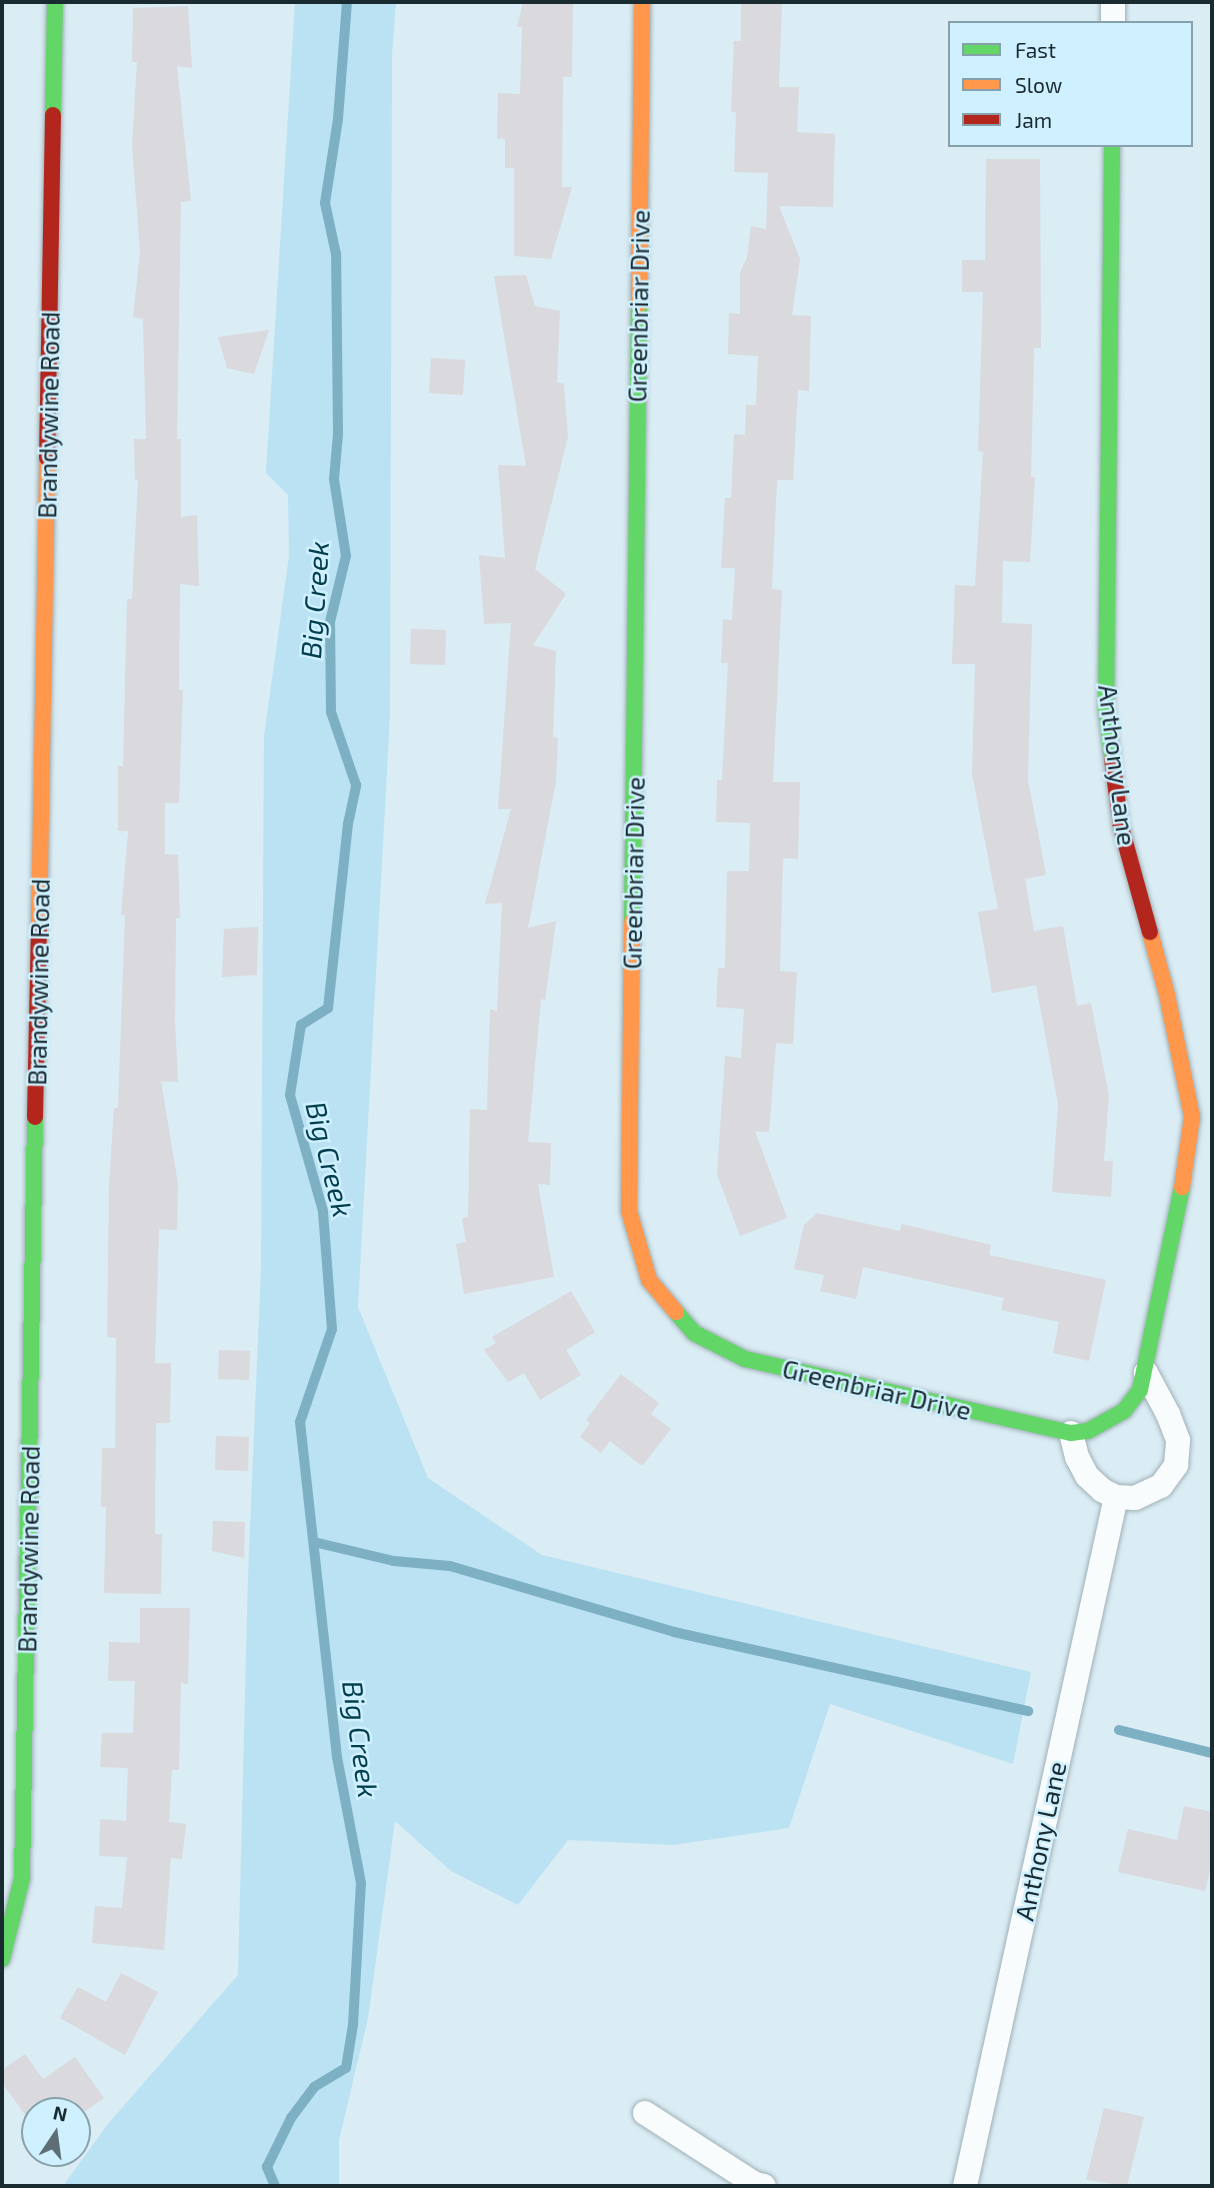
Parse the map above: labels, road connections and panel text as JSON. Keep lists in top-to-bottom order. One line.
{"streets":{"street":["Greenbriar Drive","Brandywine Road","Anthony Lane"]},"crossings":[["Greenbriar Drive","Anthony Lane"]],"water":["Big Creek"],"legend":["Fast","Slow","Jam"],"north":"top"}
